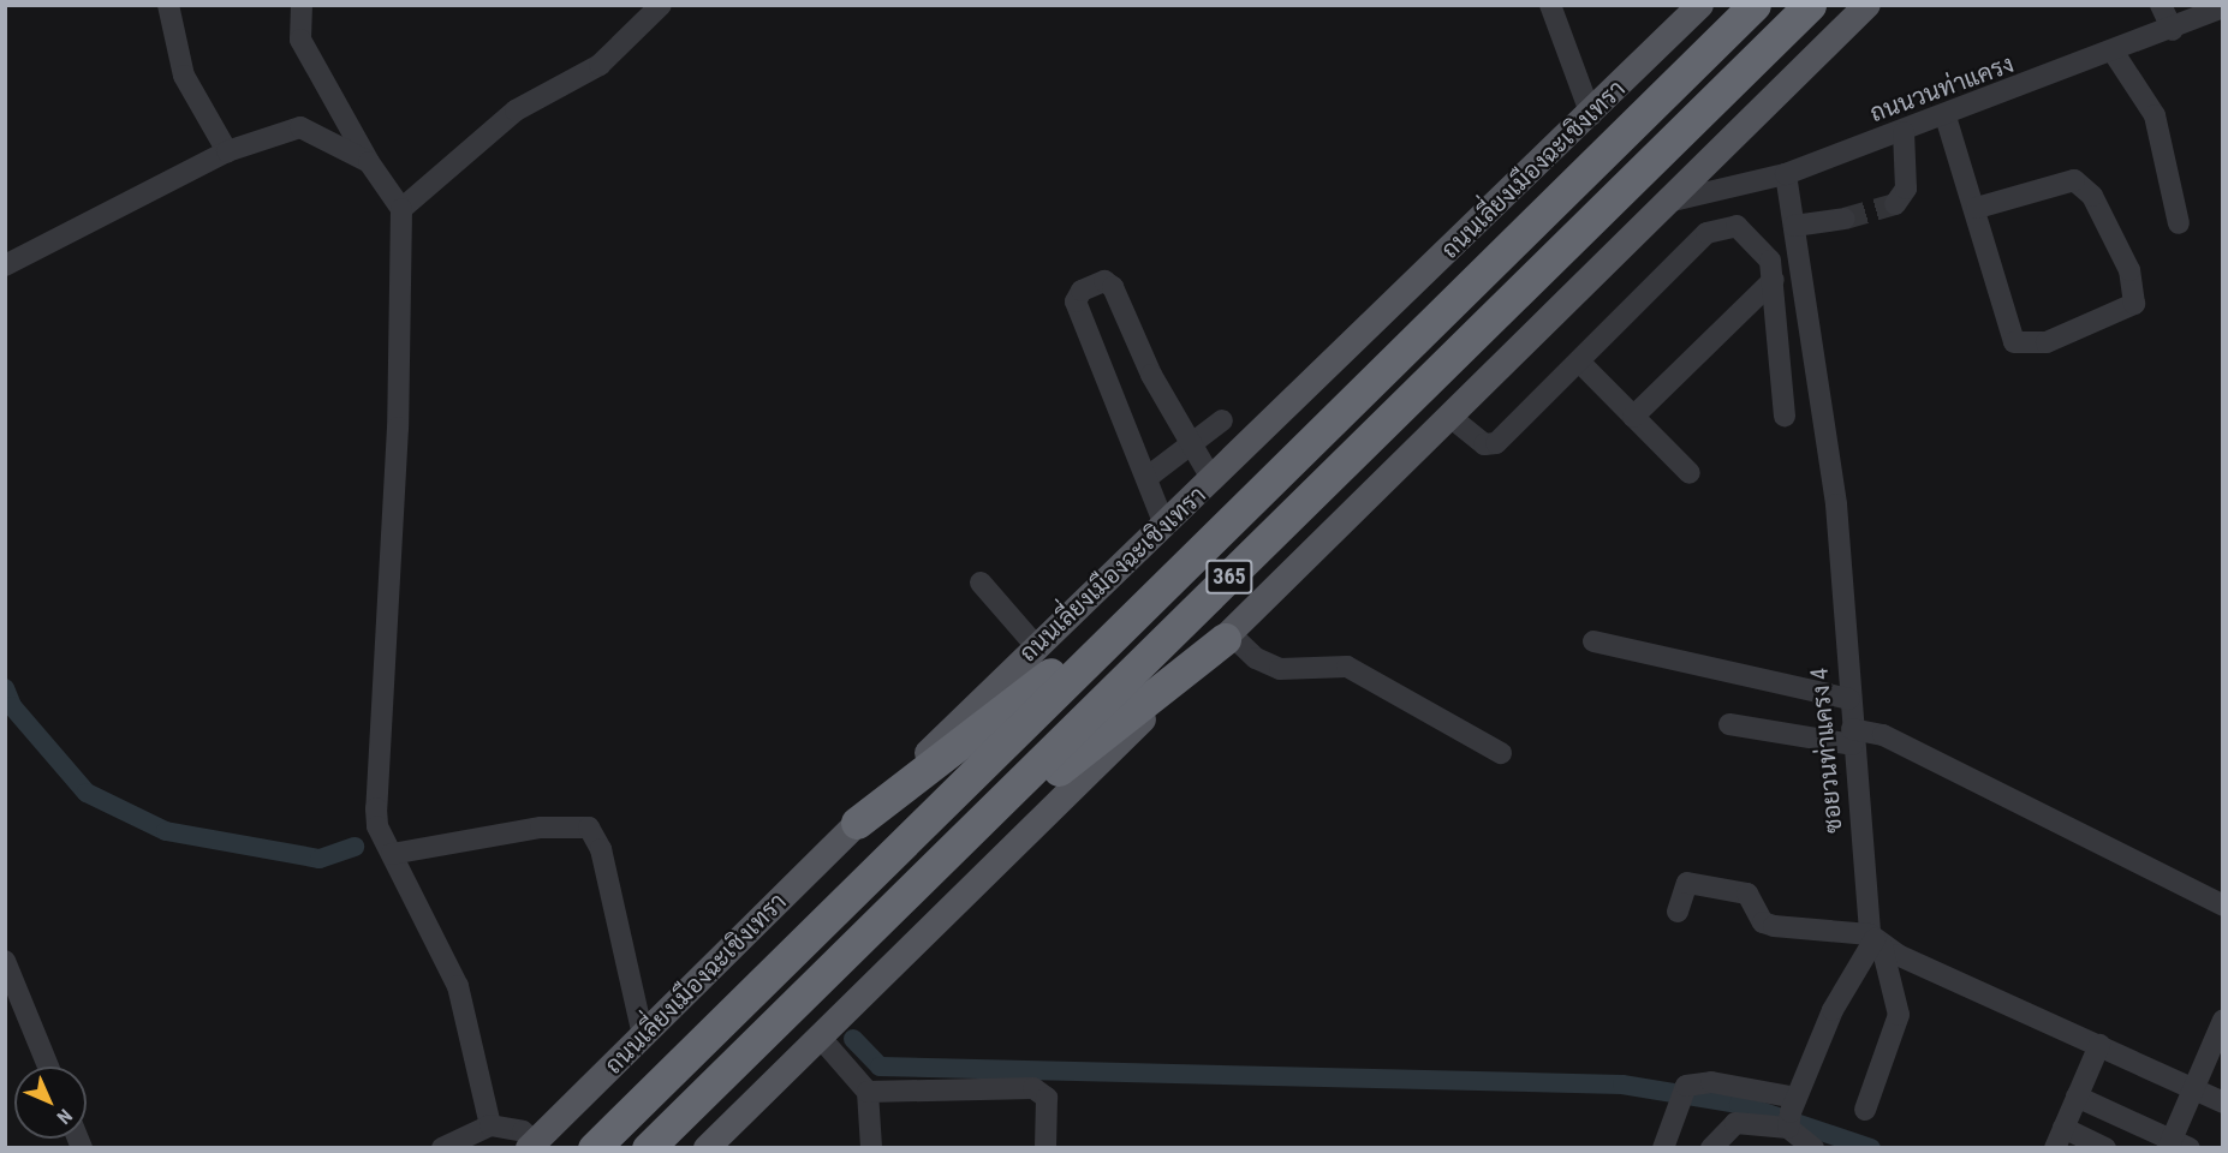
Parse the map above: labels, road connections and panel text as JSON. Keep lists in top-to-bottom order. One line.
{"streets":{"highway":["ถนนเลี่ยงเมืองฉะเชิงเทรา","365"],"street":["ถนนวนท่าแครง","ซอยวนท่าแครง 4"]},"crossings":[["ถนนวนท่าแครง","365"],["ถนนวนท่าแครง","ซอยวนท่าแครง 4"]],"north":"bottom right"}
